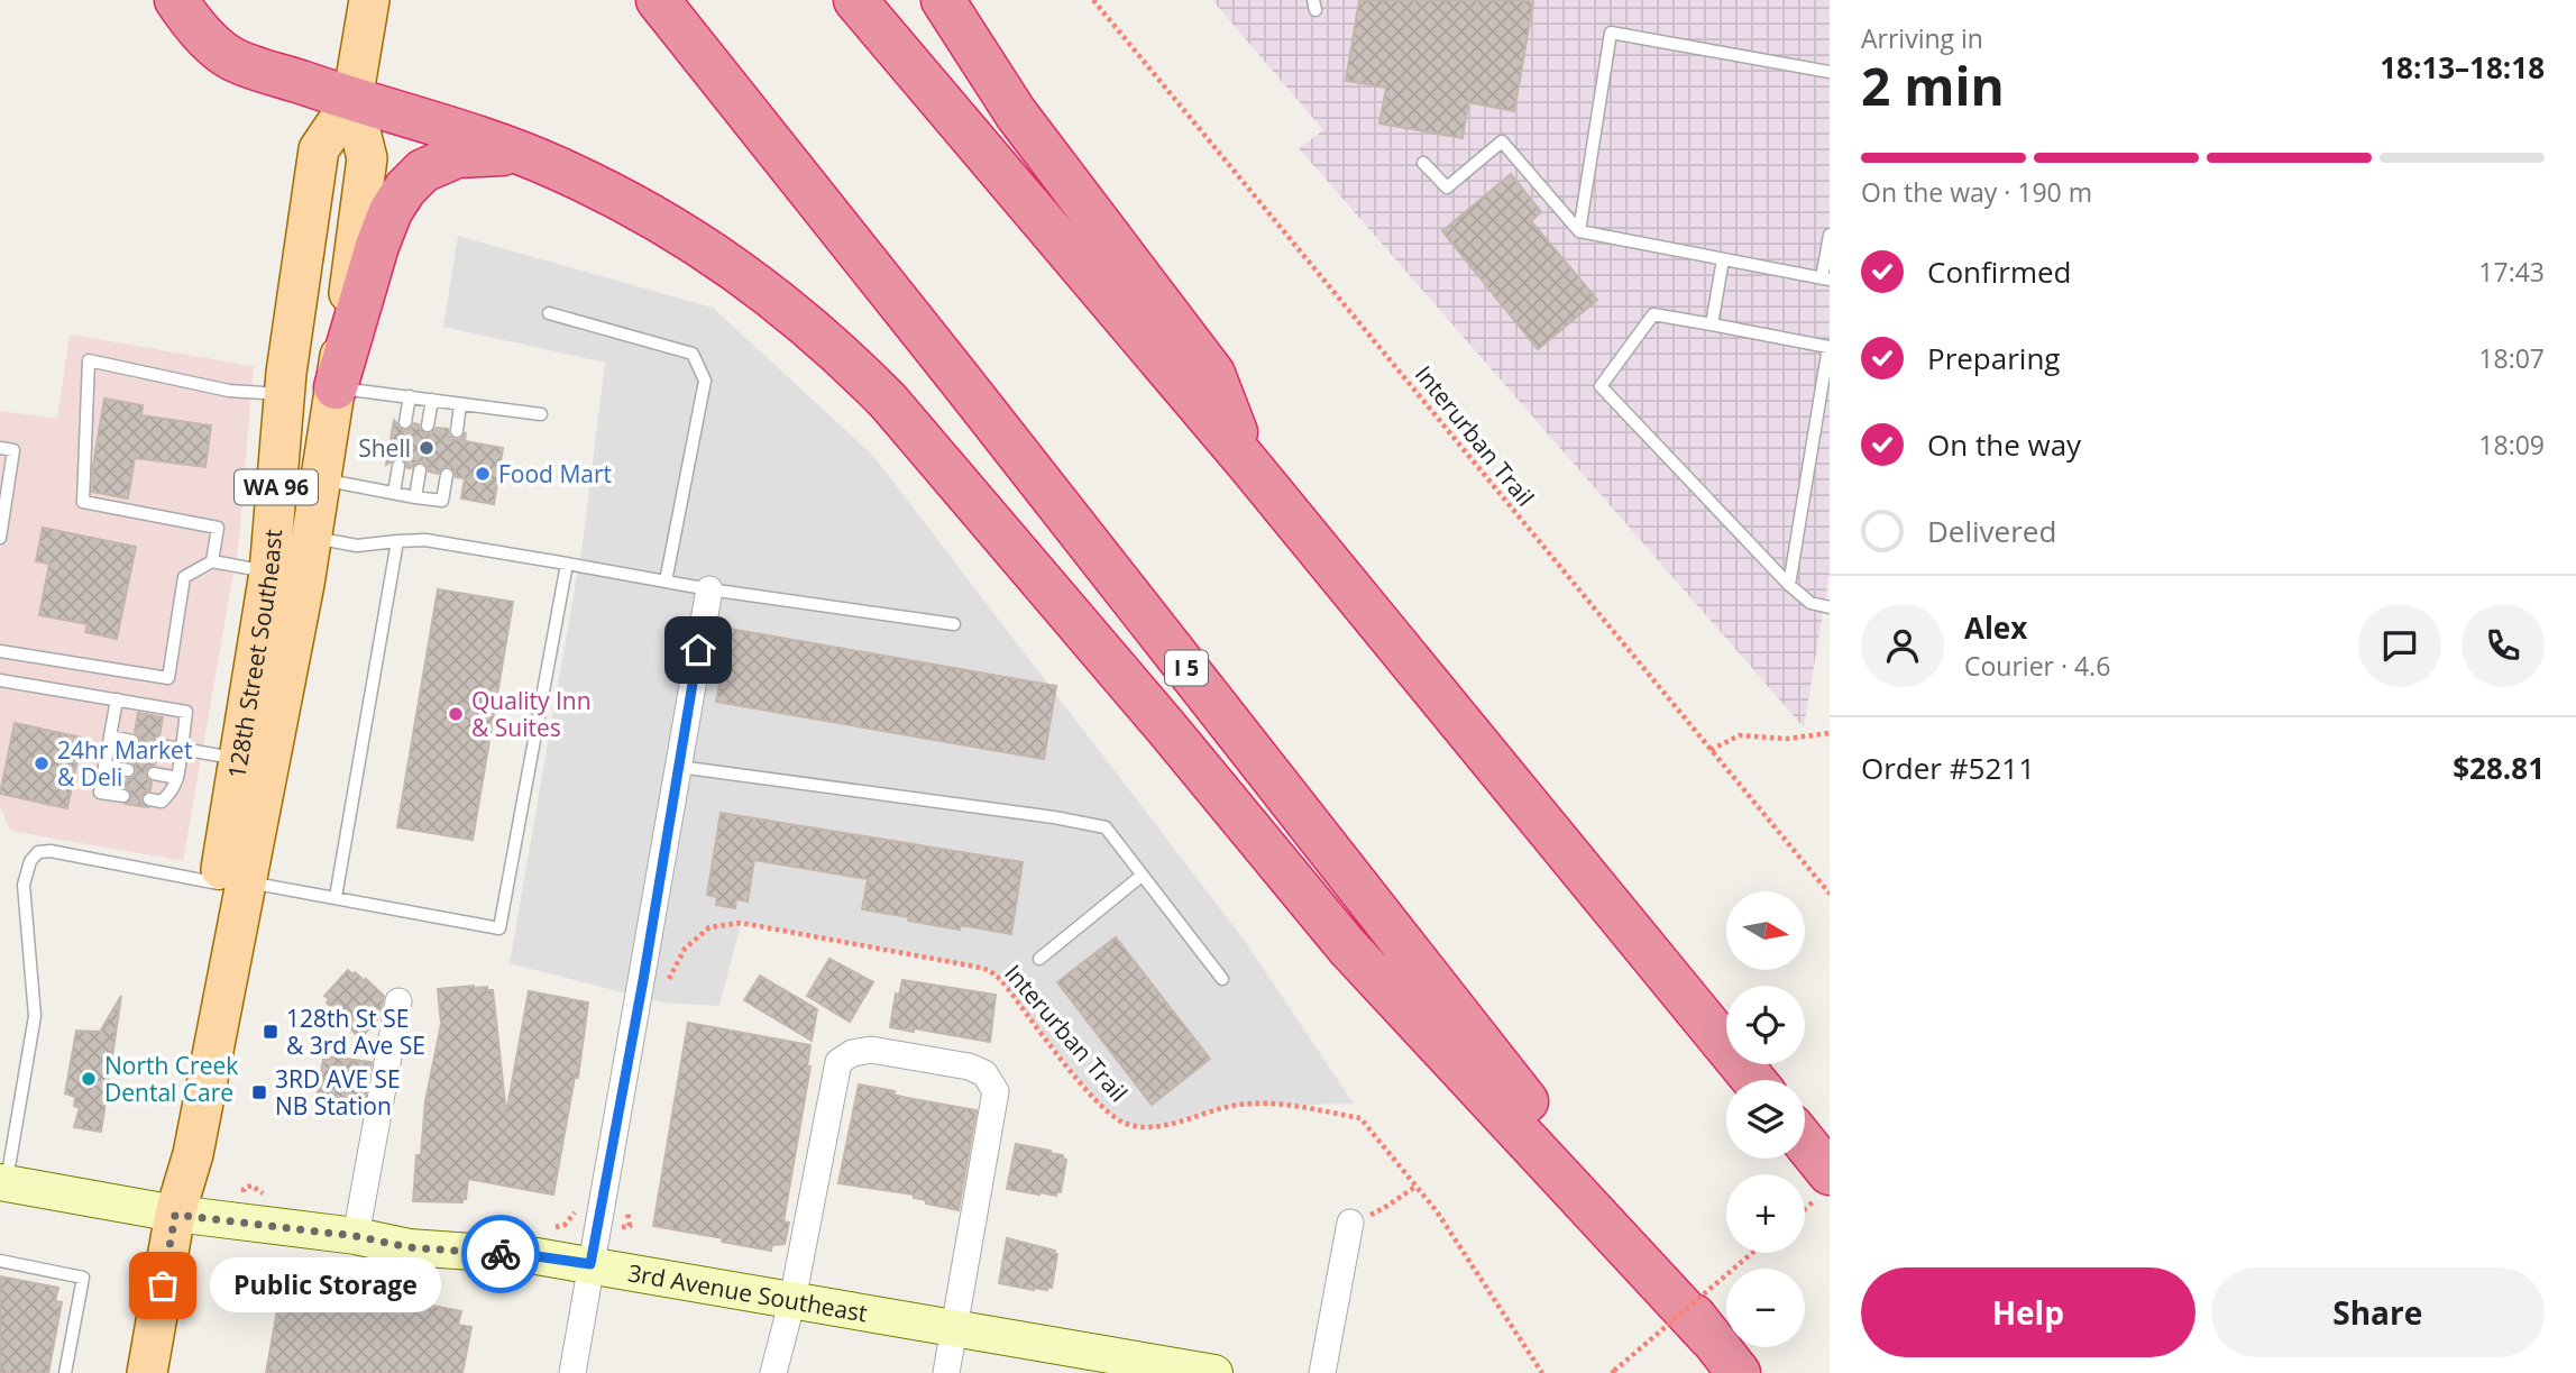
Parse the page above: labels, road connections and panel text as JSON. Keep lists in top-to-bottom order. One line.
{"streets":{"highway":["I 5"],"main road":["WA 96","128th Street Southeast"],"street":["3rd Avenue Southeast"],"path":["Interurban Trail"]},"crossings":[["128th Street Southeast","3rd Avenue Southeast"]],"places":{"other":["Shell","Food Mart","Quality Inn & Suites","24hr Market & Deli","North Creek Dental Care","Public Storage"],"transit":["128th St SE & 3rd Ave SE","3RD AVE SE NB Station"]},"north":"right","page":{"heading":["2 min","Arriving in","18:13–18:18"],"panel":["Alex","Courier · 4.6","Order #5211","$28.81"],"bar":"On the way · 190 m","list":[["Confirmed","17:43"],["Preparing","18:07"],["On the way","18:09"],"Delivered"],"map_buttons":["+","−"],"buttons":["Help","Share"],"bubble":"Public Storage"}}
